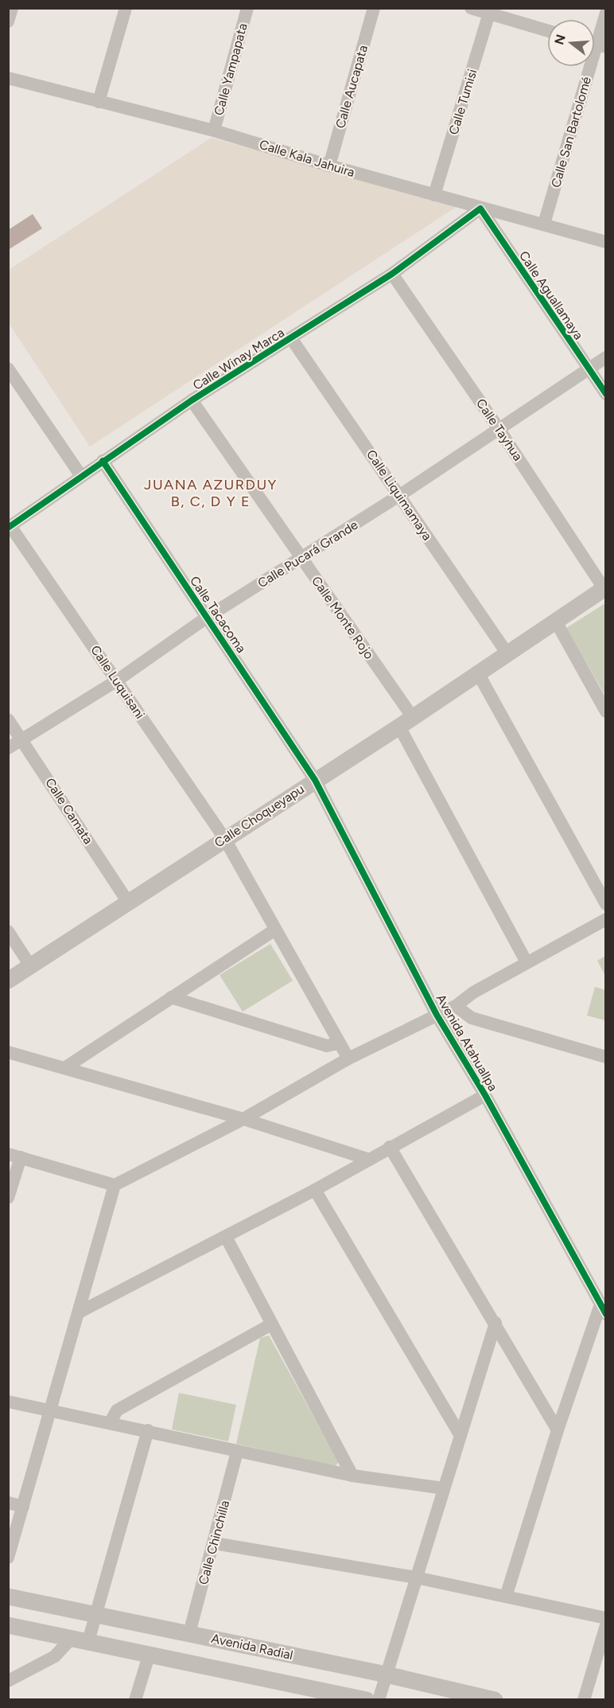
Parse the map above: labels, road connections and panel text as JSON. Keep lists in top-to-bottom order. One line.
{"streets":{"street":["Calle Yampapata","Calle Aucapata","Calle Tumisi","Calle San Bartolomé","Calle Kala Jahuira","Calle Aguallamaya","Calle Winay Marca","Calle Tayhua","Calle Liquimamaya","Calle Pucará Grande","Calle Tacacoma","Calle Monte Rojo","Calle Luquisani","Calle Camata","Calle Choqueyapu","Avenida Atahuallpa","Calle Chinchilla","Avenida Radial"]},"crossings":[["Calle Yampapata","Calle Kala Jahuira"],["Calle Aucapata","Calle Kala Jahuira"],["Calle Tumisi","Calle Kala Jahuira"],["Calle San Bartolomé","Calle Kala Jahuira"],["Calle Kala Jahuira","Calle Aguallamaya"],["Calle Kala Jahuira","Calle Winay Marca"],["Calle Aguallamaya","Calle Winay Marca"],["Calle Aguallamaya","Calle Pucará Grande"],["Calle Winay Marca","Calle Tayhua"],["Calle Winay Marca","Calle Liquimamaya"],["Calle Winay Marca","Calle Tacacoma"],["Calle Winay Marca","Calle Monte Rojo"],["Calle Winay Marca","Calle Luquisani"],["Calle Tayhua","Calle Pucará Grande"],["Calle Tayhua","Calle Choqueyapu"],["Calle Liquimamaya","Calle Pucará Grande"],["Calle Liquimamaya","Calle Choqueyapu"],["Calle Pucará Grande","Calle Tacacoma"],["Calle Pucará Grande","Calle Monte Rojo"],["Calle Pucará Grande","Calle Luquisani"],["Calle Pucará Grande","Calle Camata"],["Calle Tacacoma","Calle Choqueyapu"],["Calle Tacacoma","Avenida Atahuallpa"],["Calle Monte Rojo","Calle Choqueyapu"],["Calle Luquisani","Calle Choqueyapu"],["Calle Camata","Calle Choqueyapu"],["Calle Choqueyapu","Avenida Atahuallpa"],["Calle Chinchilla","Avenida Radial"]],"districts":["JUANA AZURDUY B, C, D Y E"],"north":"left"}
